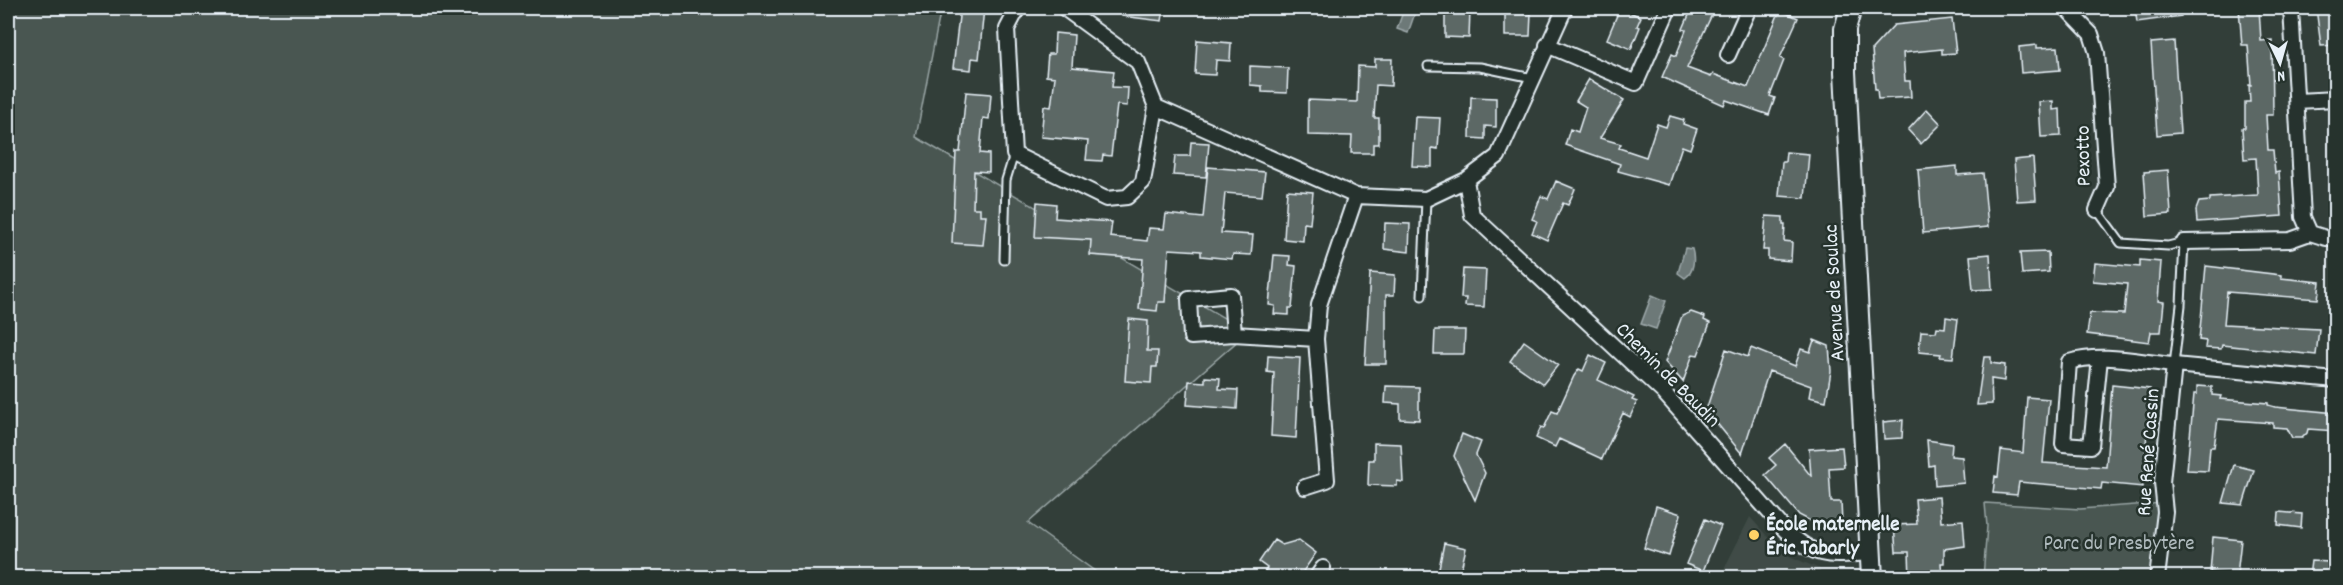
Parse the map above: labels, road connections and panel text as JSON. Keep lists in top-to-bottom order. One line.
{"streets":{"main road":["Avenue de Soulac"],"street":["Pexotto","Chemin de Baudin","Rue René Cassin"]},"crossings":[["Pexotto","Rue René Cassin"],["Avenue de Soulac","Chemin de Baudin"]],"parks":["Parc du Presbytère"],"places":["École maternelle Éric Tabarly"],"north":"bottom"}
